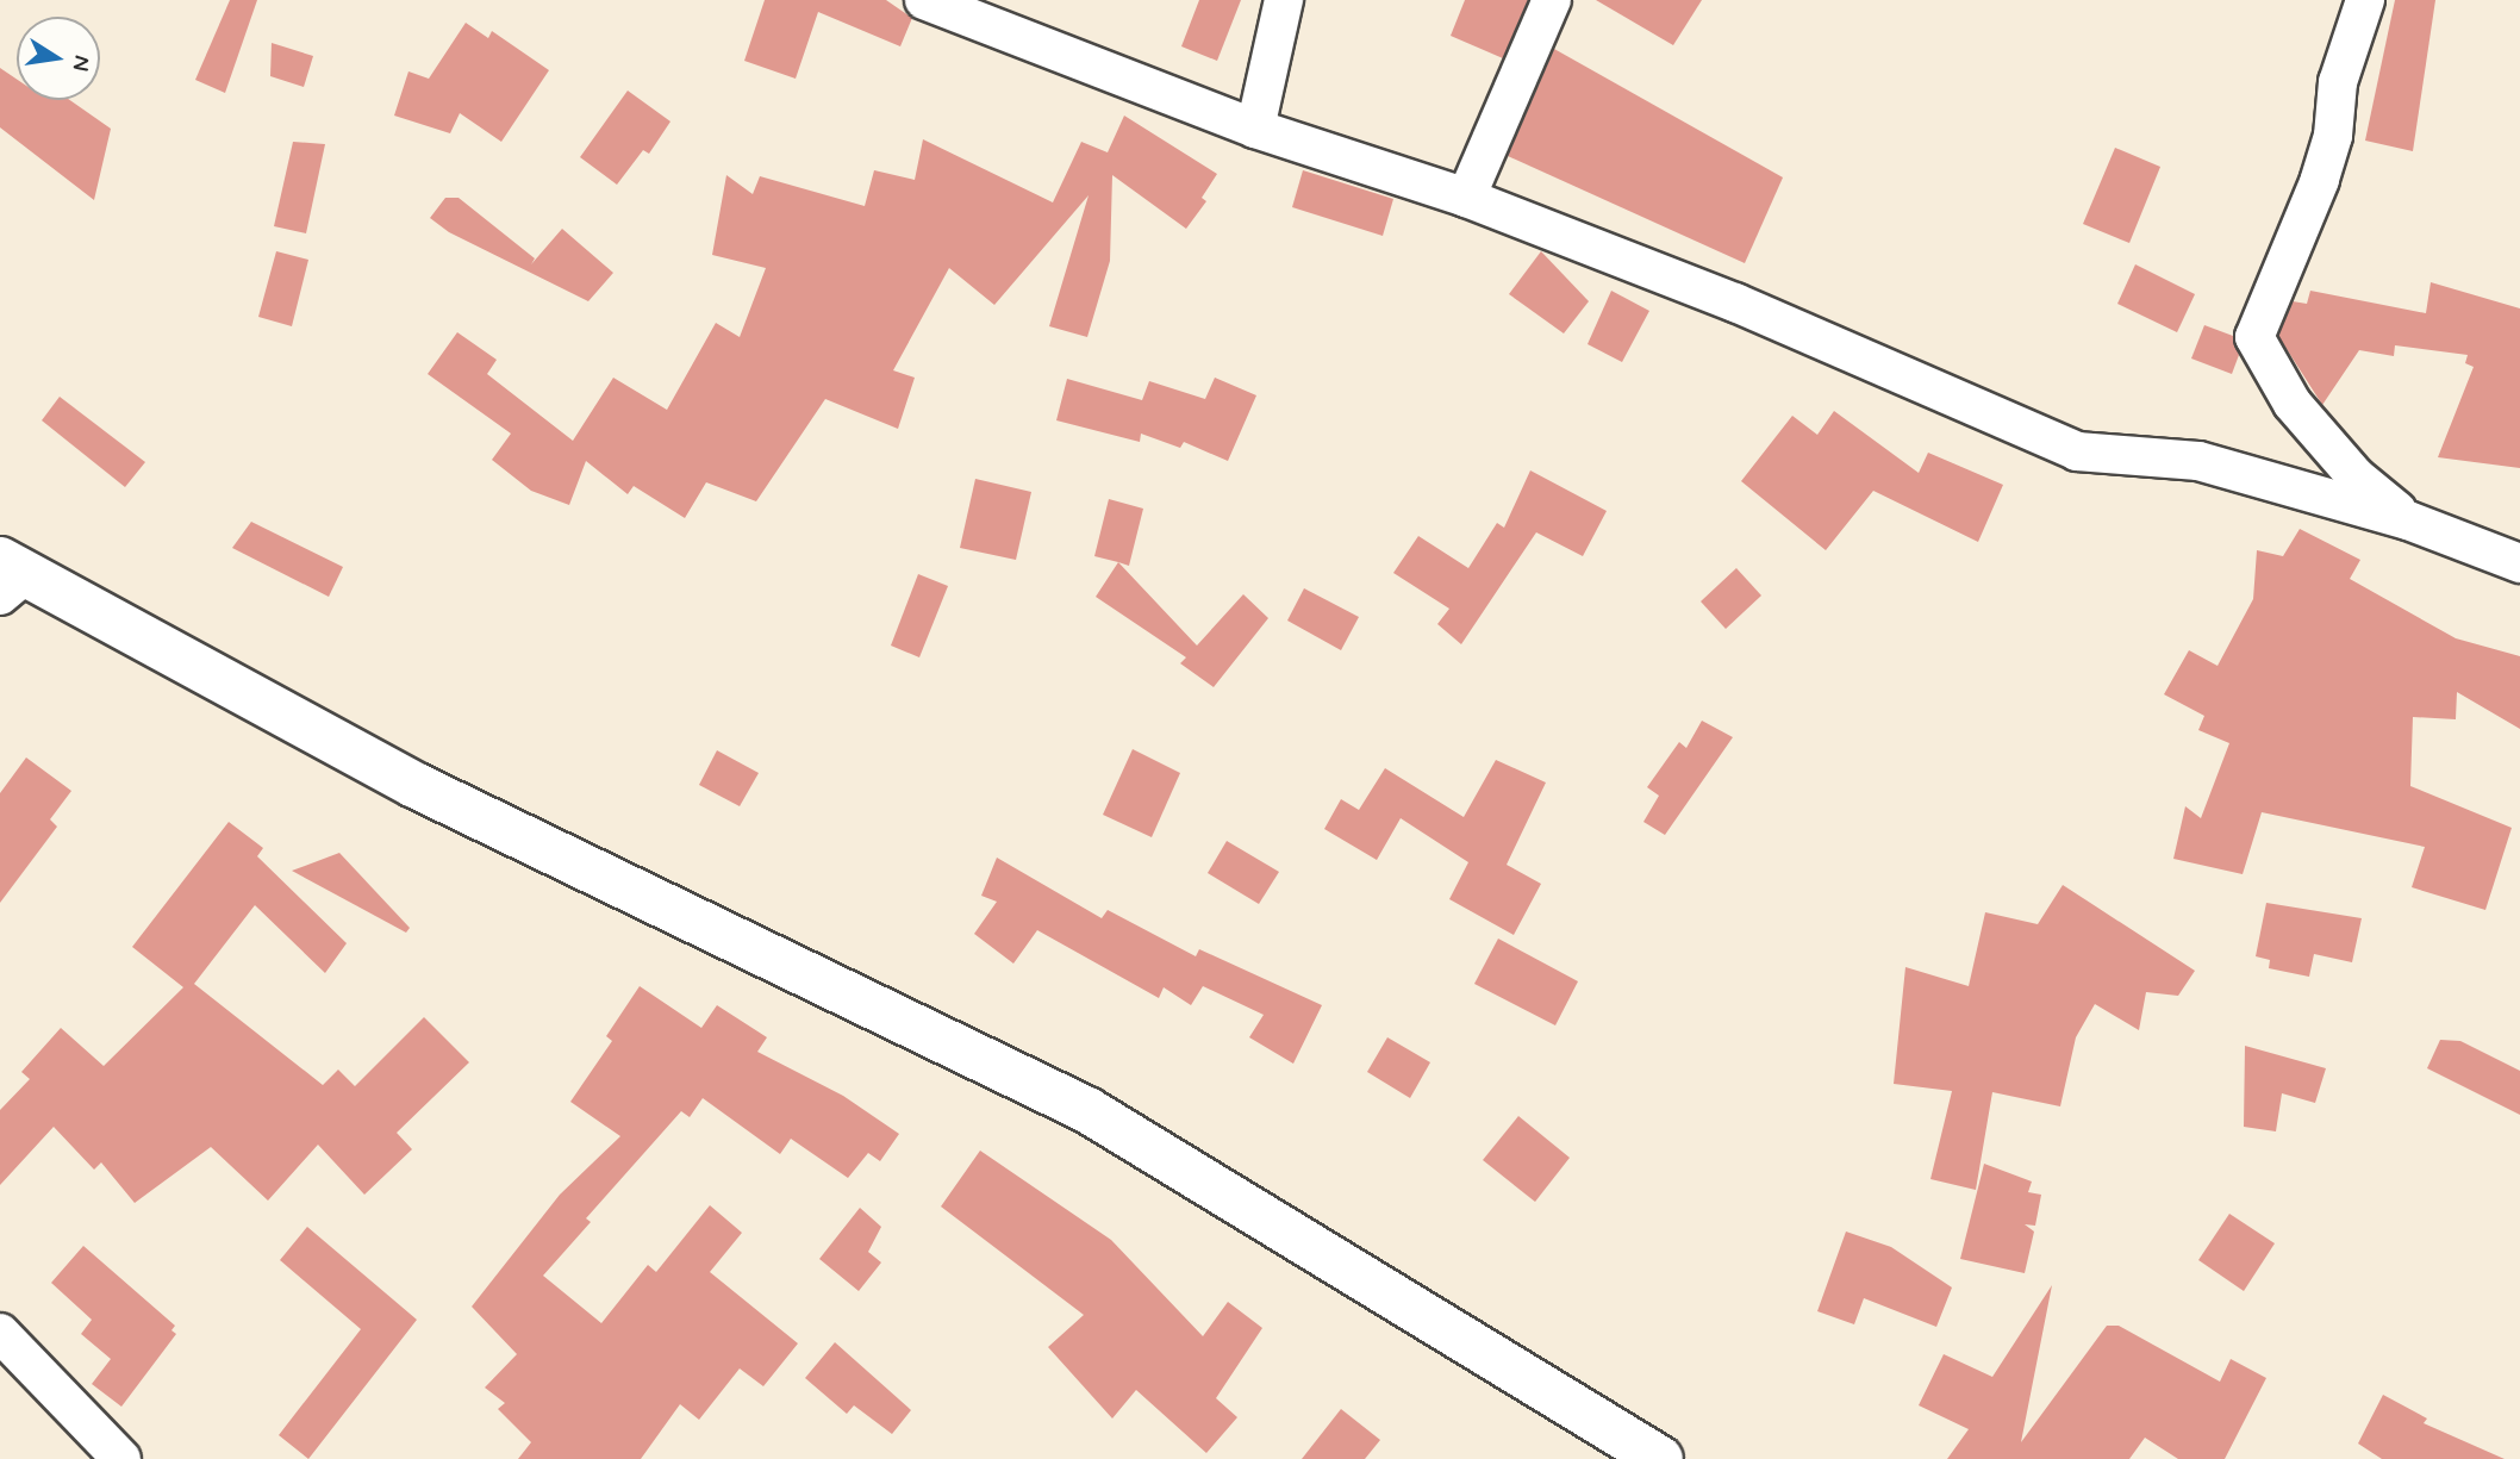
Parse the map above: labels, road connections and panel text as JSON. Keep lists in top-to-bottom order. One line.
{"north":"right"}
